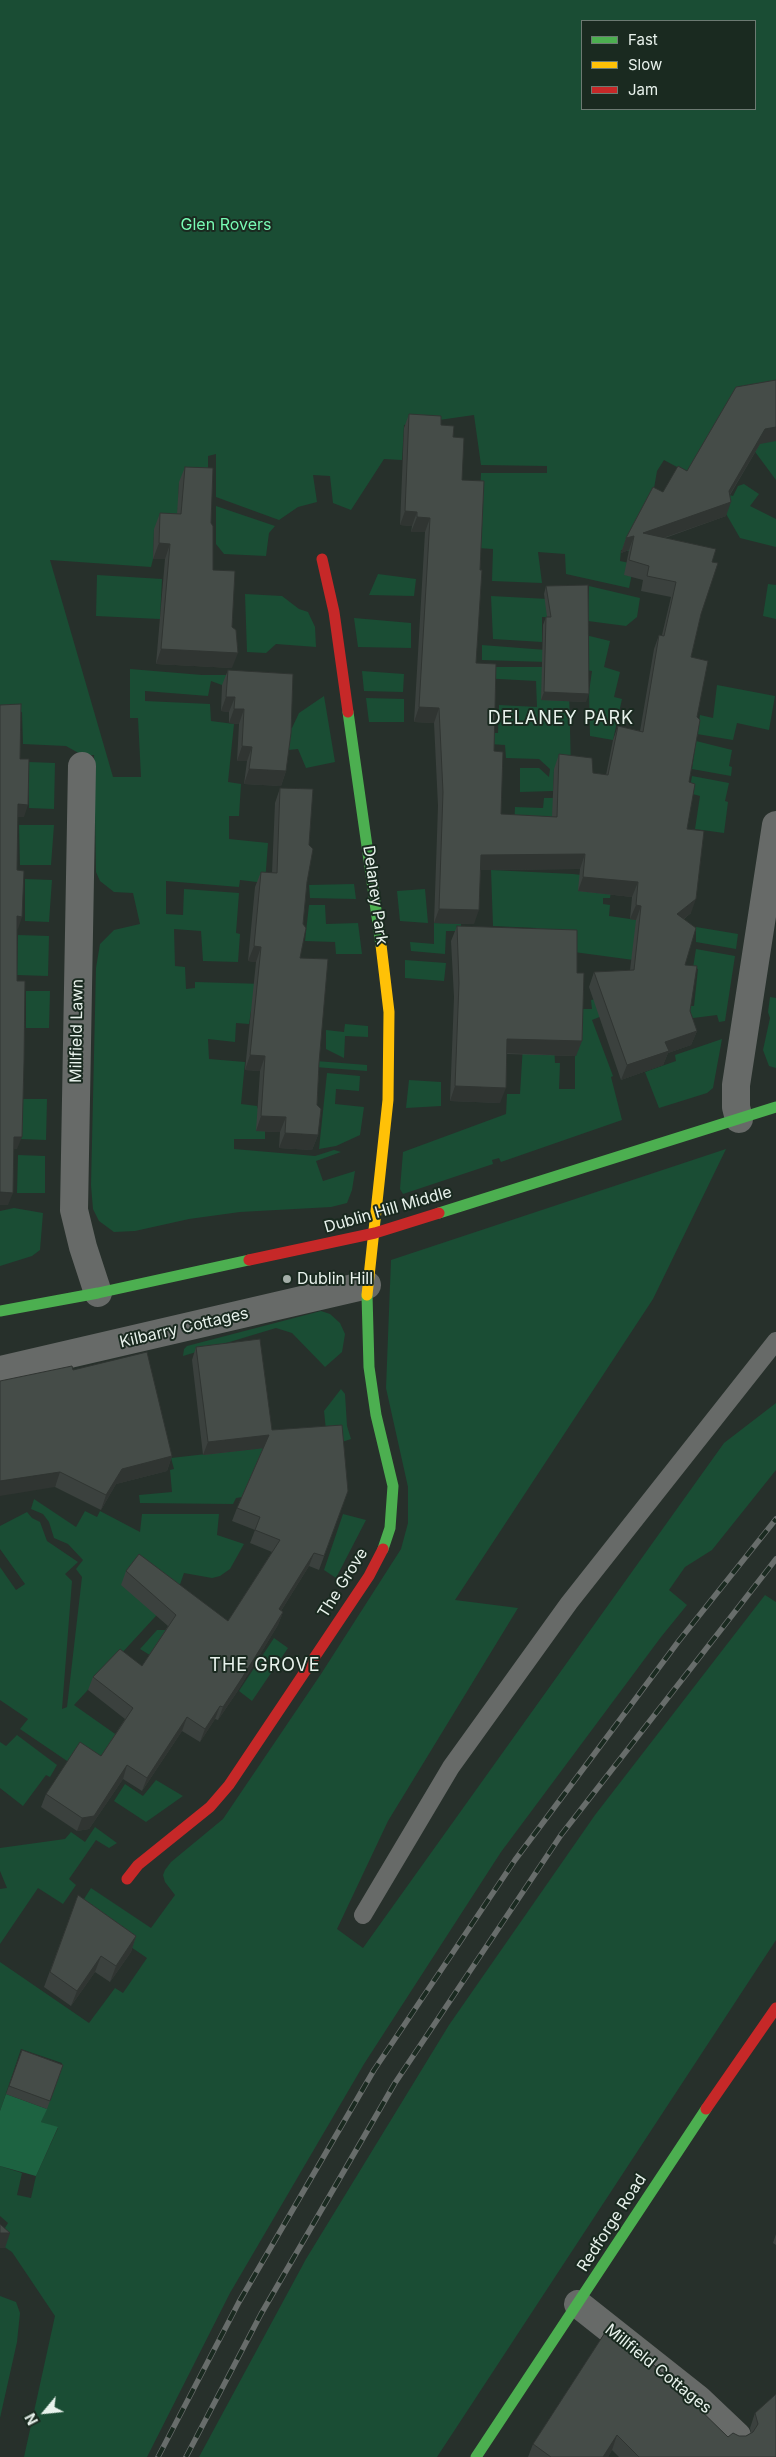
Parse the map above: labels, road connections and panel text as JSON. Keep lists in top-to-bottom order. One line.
{"streets":{"street":["Delaney Park","Millfield Lawn","Dublin Hill Middle","Kilbarry Cottages","The Grove","Redforge Road","Millfield Cottages"]},"crossings":[["Delaney Park","Dublin Hill Middle"],["Delaney Park","The Grove"],["Millfield Lawn","Dublin Hill Middle"],["Dublin Hill Middle","The Grove"],["Kilbarry Cottages","The Grove"],["Redforge Road","Millfield Cottages"]],"districts":["DELANEY PARK","THE GROVE"],"parks":["Glen Rovers"],"places":["Dublin Hill"],"legend":["Fast","Slow","Jam"],"north":"bottom left"}
